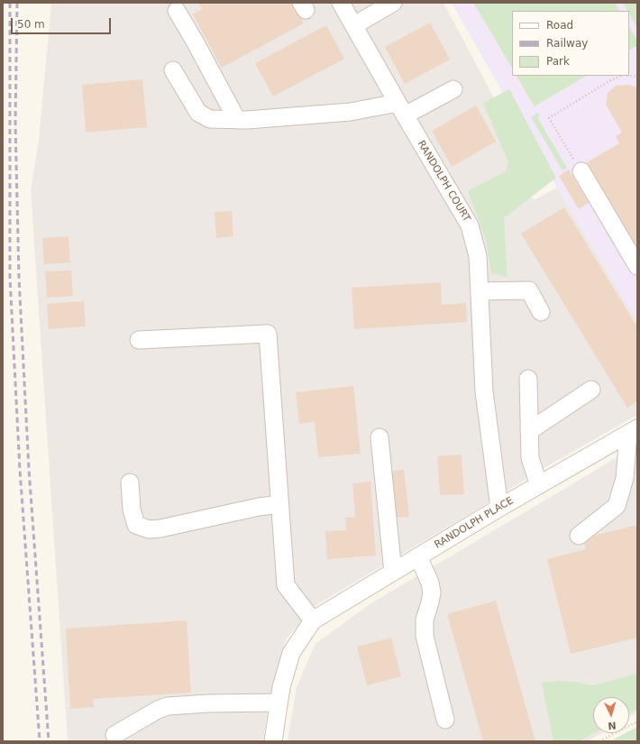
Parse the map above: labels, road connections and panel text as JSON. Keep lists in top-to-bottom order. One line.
{"streets":{"street":["RANDOLPH COURT","RANDOLPH PLACE"]},"crossings":[["RANDOLPH COURT","RANDOLPH PLACE"]],"legend":["Road","Railway","Park"],"scale_bar":"50 m","north":"bottom"}
